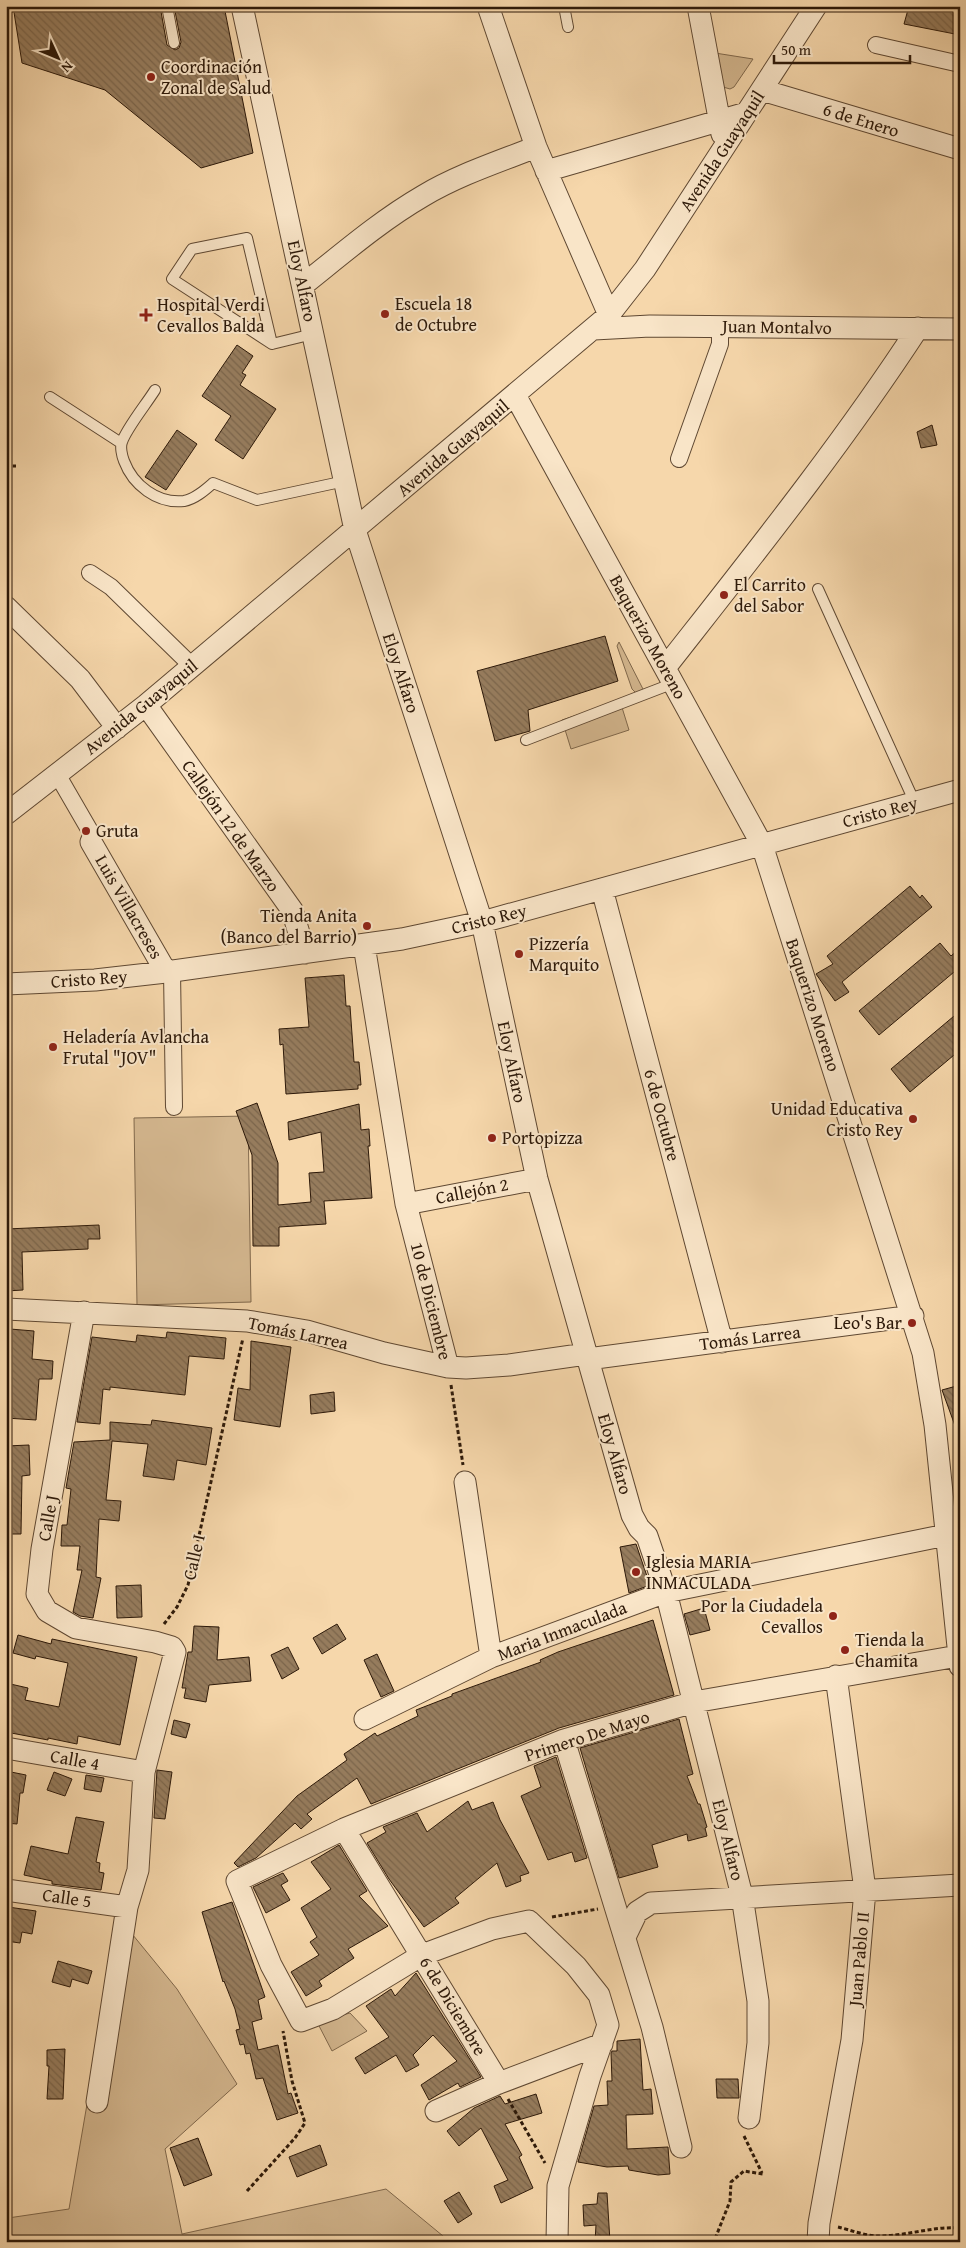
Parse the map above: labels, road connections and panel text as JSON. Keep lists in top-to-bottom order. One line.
{"streets":{"street":["6 de Enero","Avenida Guayaquil","Eloy Alfaro","Juan Montalvo","Baquerizo Moreno","Cristo Rey","Callejón 12 de Marzo","Luis Villacreses","6 de Octubre","Callejón 2","10 de Diciembre","Tomás Larrea","Calle J","Maria Inmaculada","Primero De Mayo","Calle 4","Calle 5","Juan Pablo II","6 de Diciembre"],"path":["Calle I"]},"crossings":[["6 de Enero","Avenida Guayaquil"],["Avenida Guayaquil","Eloy Alfaro"],["Avenida Guayaquil","Juan Montalvo"],["Avenida Guayaquil","Baquerizo Moreno"],["Avenida Guayaquil","Callejón 12 de Marzo"],["Eloy Alfaro","Cristo Rey"],["Eloy Alfaro","Callejón 2"],["Eloy Alfaro","Tomás Larrea"],["Eloy Alfaro","Maria Inmaculada"],["Eloy Alfaro","Primero De Mayo"],["Baquerizo Moreno","Cristo Rey"],["Baquerizo Moreno","Tomás Larrea"],["Baquerizo Moreno","Maria Inmaculada"],["Baquerizo Moreno","Primero De Mayo"],["Cristo Rey","Callejón 12 de Marzo"],["Cristo Rey","Luis Villacreses"],["Cristo Rey","6 de Octubre"],["Cristo Rey","10 de Diciembre"],["6 de Octubre","Tomás Larrea"],["Callejón 2","10 de Diciembre"],["10 de Diciembre","Tomás Larrea"],["Tomás Larrea","Calle J"],["Tomás Larrea","Calle I"],["Calle J","Calle I"],["Primero De Mayo","Juan Pablo II"],["Primero De Mayo","6 de Diciembre"]],"places":{"other":["Coordinación Zonal de Salud","Escuela 18 de Octubre","El Carrito del Sabor","Gruta","Tienda Anita (Banco del Barrio)","Pizzería Marquito","Heladería Avlancha Frutal \"JOV\"","Unidad Educativa Cristo Rey","Portopizza","Leo's Bar","Iglesia MARIA INMACULADA","Por la Ciudadela Cevallos","Tienda la Chamita"],"health":["Hospital Verdi Cevallos Balda"]},"scale_bar":"50 m","north":"bottom right"}
